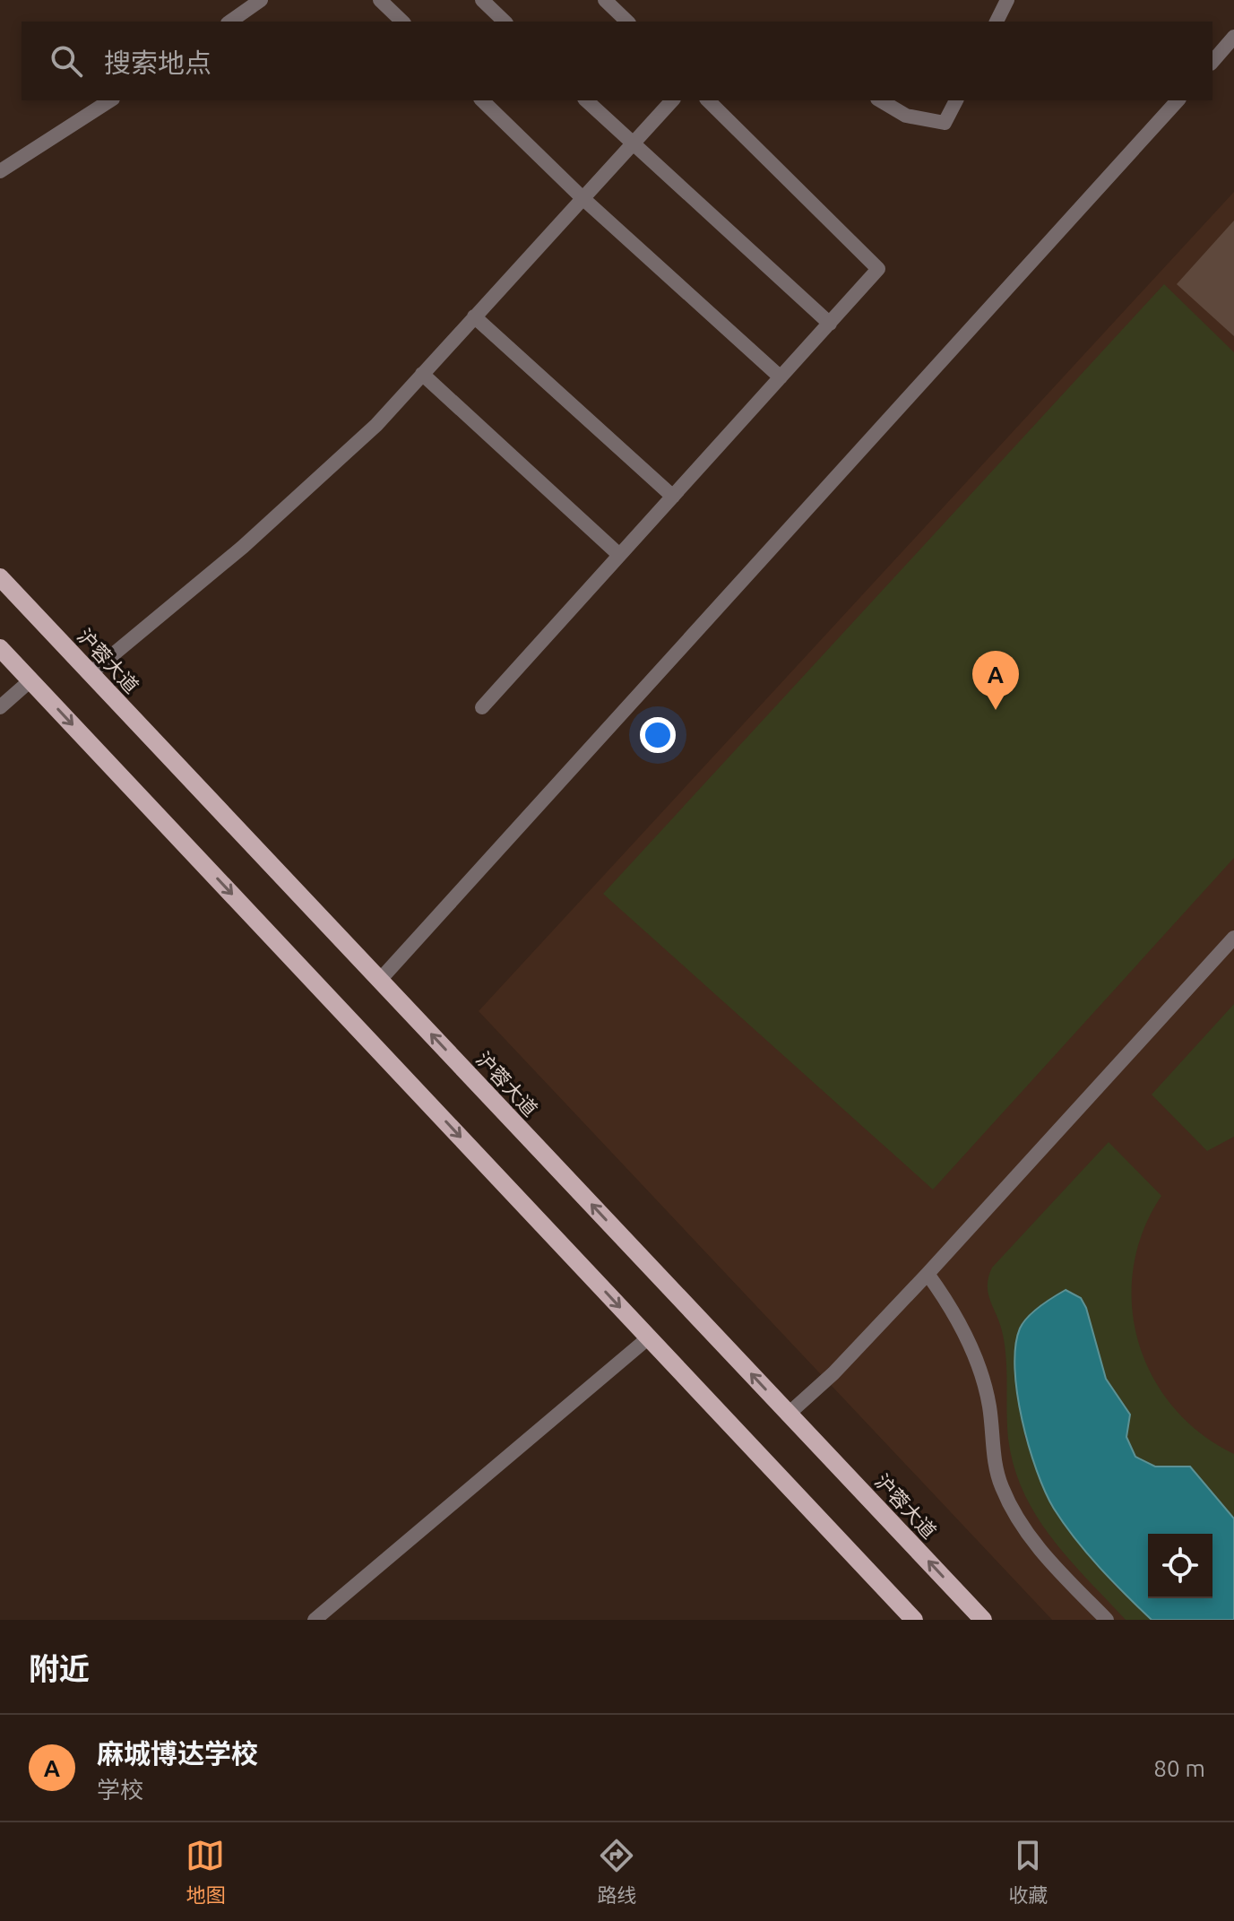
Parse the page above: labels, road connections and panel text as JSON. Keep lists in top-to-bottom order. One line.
{"streets":{"main road":["沪蓉大道"]},"page":{"search":"搜索地点","pins":"A","heading":"附近","list":[{"mark":"A","name":"麻城博达学校","note":"学校","value":"80 m"}],"nav":["地图","路线","收藏"]}}
